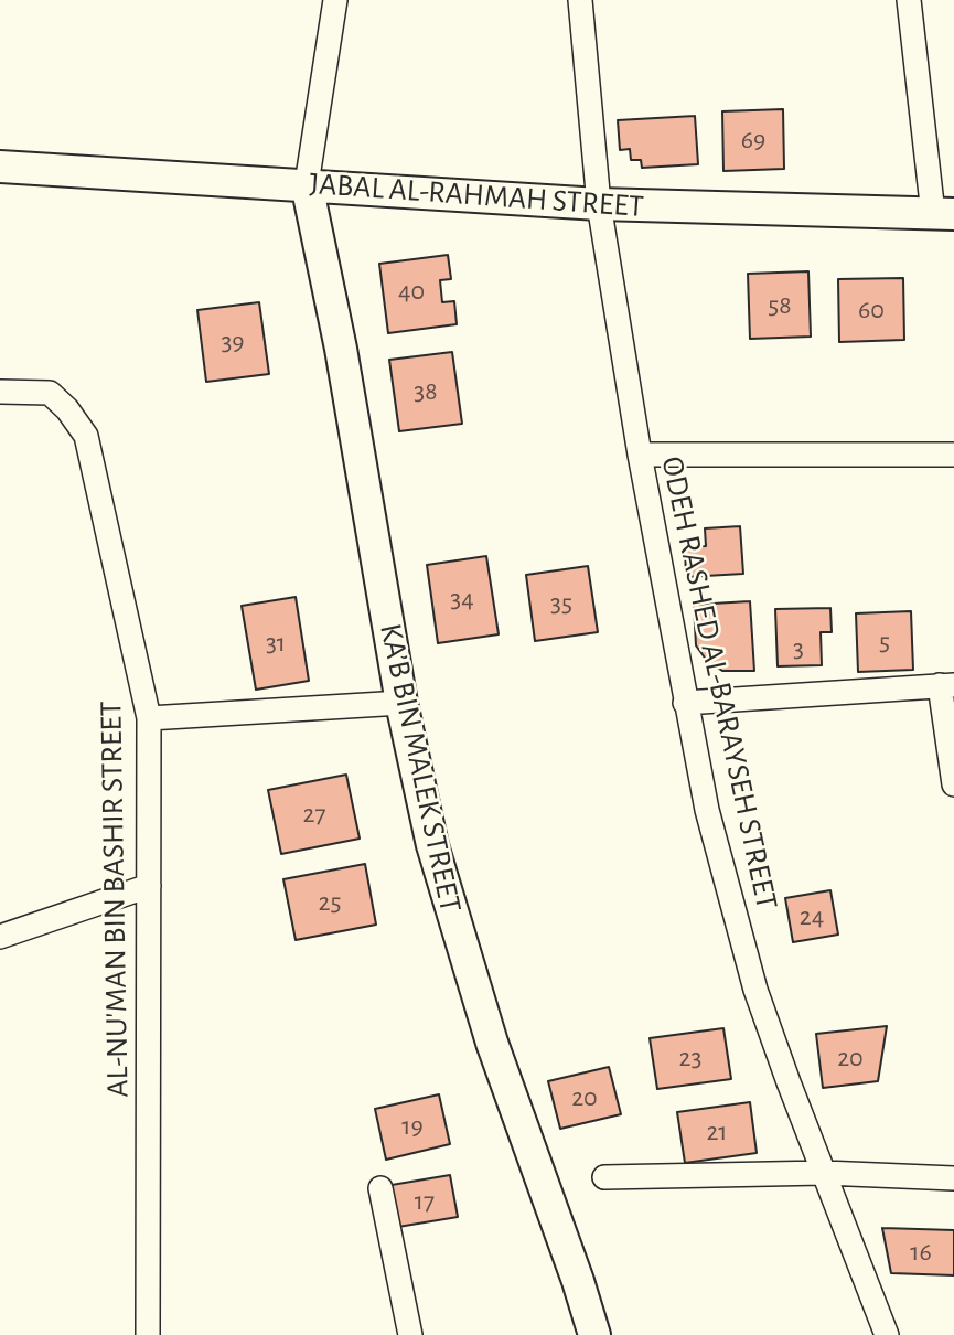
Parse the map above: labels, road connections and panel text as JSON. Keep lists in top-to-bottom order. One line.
{"streets":{"street":["JABAL AL-RAHMAH STREET","ODEH RASHED AL-BARAYSEH STREET","KA’B BIN MALEK STREET","AL-NU'MAN BIN BASHIR STREET"]},"crossings":[["JABAL AL-RAHMAH STREET","ODEH RASHED AL-BARAYSEH STREET"],["JABAL AL-RAHMAH STREET","KA’B BIN MALEK STREET"]],"house_numbers":["69","40","58","60","39","38","34","35","5","31","3","27","25","24","23","20","20","19","21","17","16"]}
